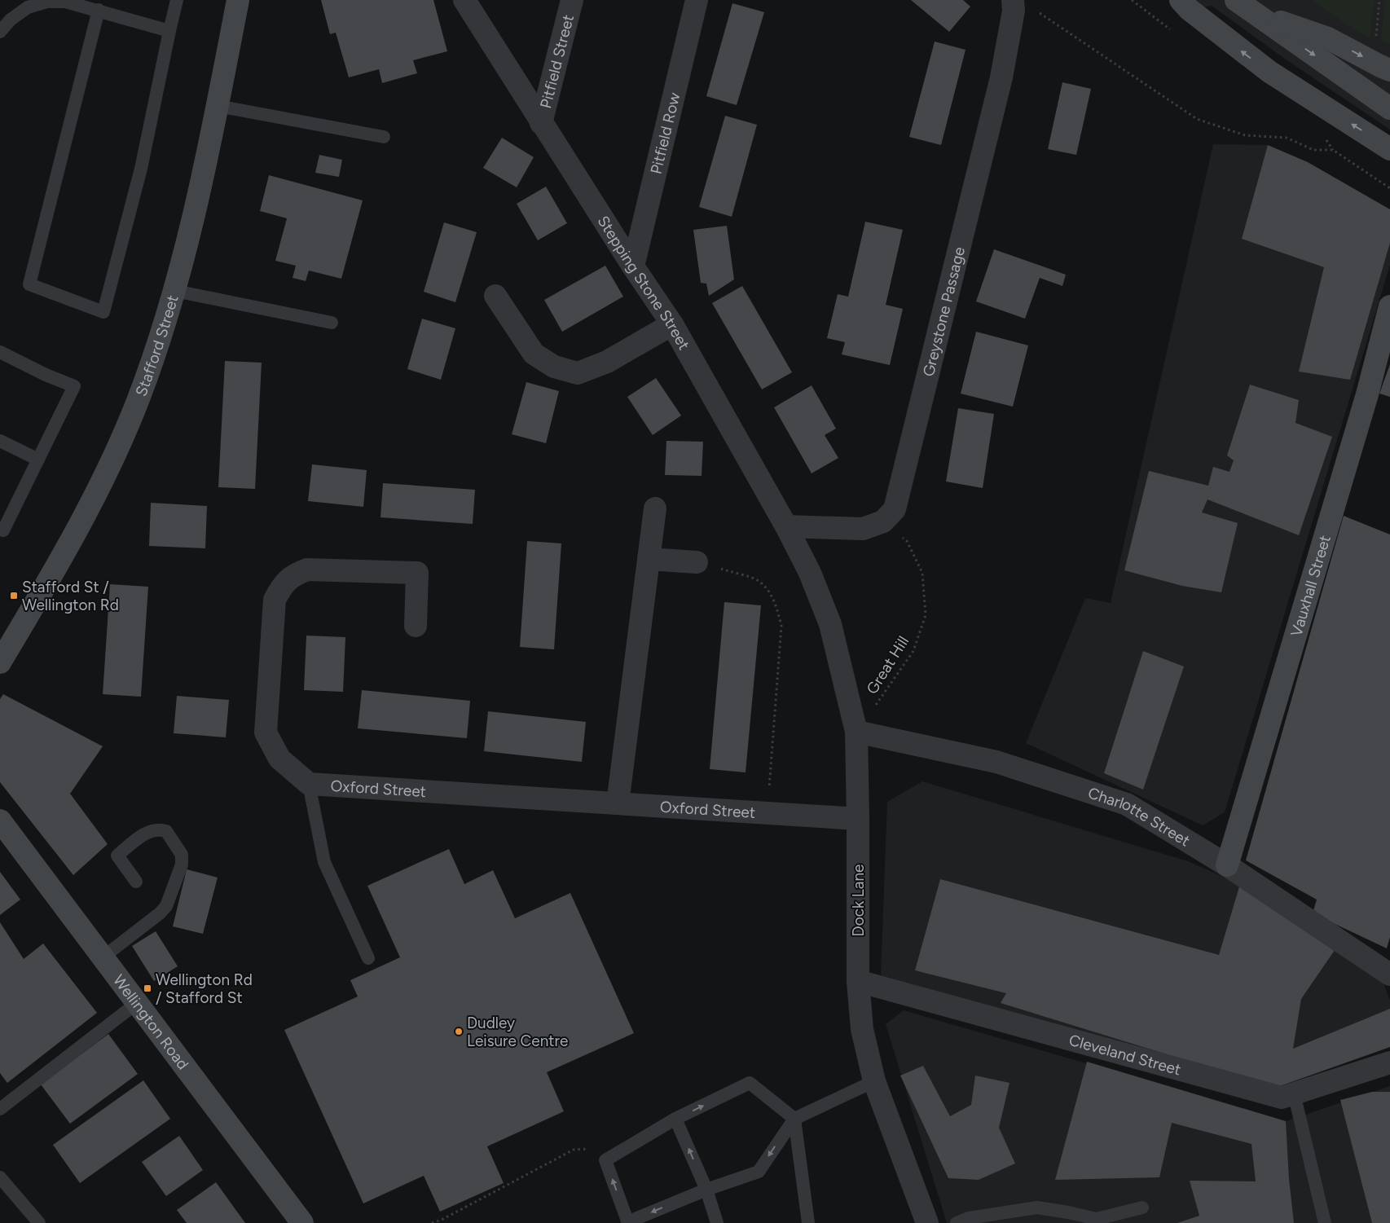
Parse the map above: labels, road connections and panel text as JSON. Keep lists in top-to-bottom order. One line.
{"streets":{"main road":["Stafford Street","Vauxhall Street","Wellington Road"],"street":["Pitfield Street","Pitfield Row","Stepping Stone Street","Greystone Passage","Oxford Street","Charlotte Street","Dock Lane","Cleveland Street"],"path":["Great Hill"]},"crossings":[["Pitfield Street","Stepping Stone Street"],["Pitfield Row","Stepping Stone Street"],["Stepping Stone Street","Dock Lane"],["Greystone Passage","Great Hill"],["Vauxhall Street","Charlotte Street"],["Great Hill","Charlotte Street"],["Great Hill","Dock Lane"],["Oxford Street","Dock Lane"],["Charlotte Street","Dock Lane"],["Dock Lane","Cleveland Street"]],"places":{"transit":["Stafford St / Wellington Rd","Wellington Rd / Stafford St"],"other":["Dudley Leisure Centre"]}}
